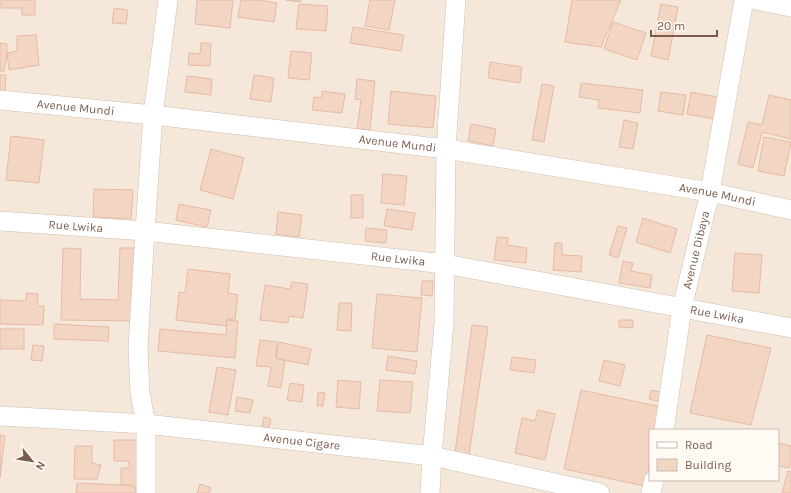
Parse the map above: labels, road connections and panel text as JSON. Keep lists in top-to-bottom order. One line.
{"streets":{"street":["Avenue Mundi","Rue Lwika","Avenue Dibaya","Avenue Cigare"]},"crossings":[["Avenue Mundi","Avenue Dibaya"],["Rue Lwika","Avenue Dibaya"]],"legend":["Road","Building"],"scale_bar":"20 m","north":"bottom right"}
